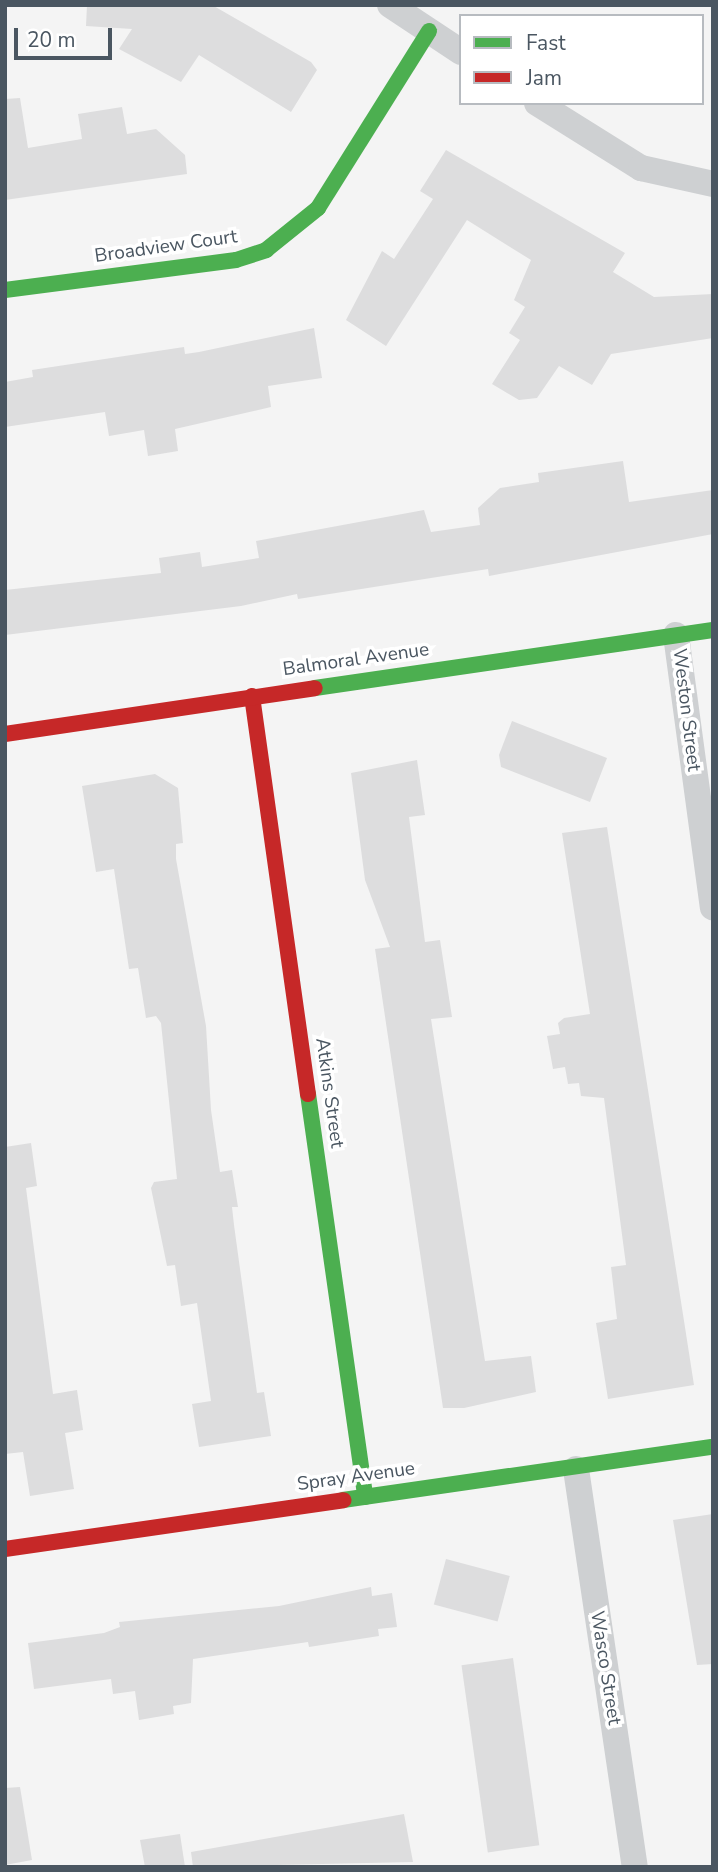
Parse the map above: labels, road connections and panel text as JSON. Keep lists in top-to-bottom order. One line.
{"streets":{"street":["Broadview Court","Balmoral Avenue","Weston Street","Atkins Street","Spray Avenue","Wasco Street"]},"crossings":[["Balmoral Avenue","Weston Street"],["Balmoral Avenue","Atkins Street"],["Atkins Street","Spray Avenue"],["Spray Avenue","Wasco Street"]],"legend":["Fast","Jam"],"scale_bar":"20 m"}
